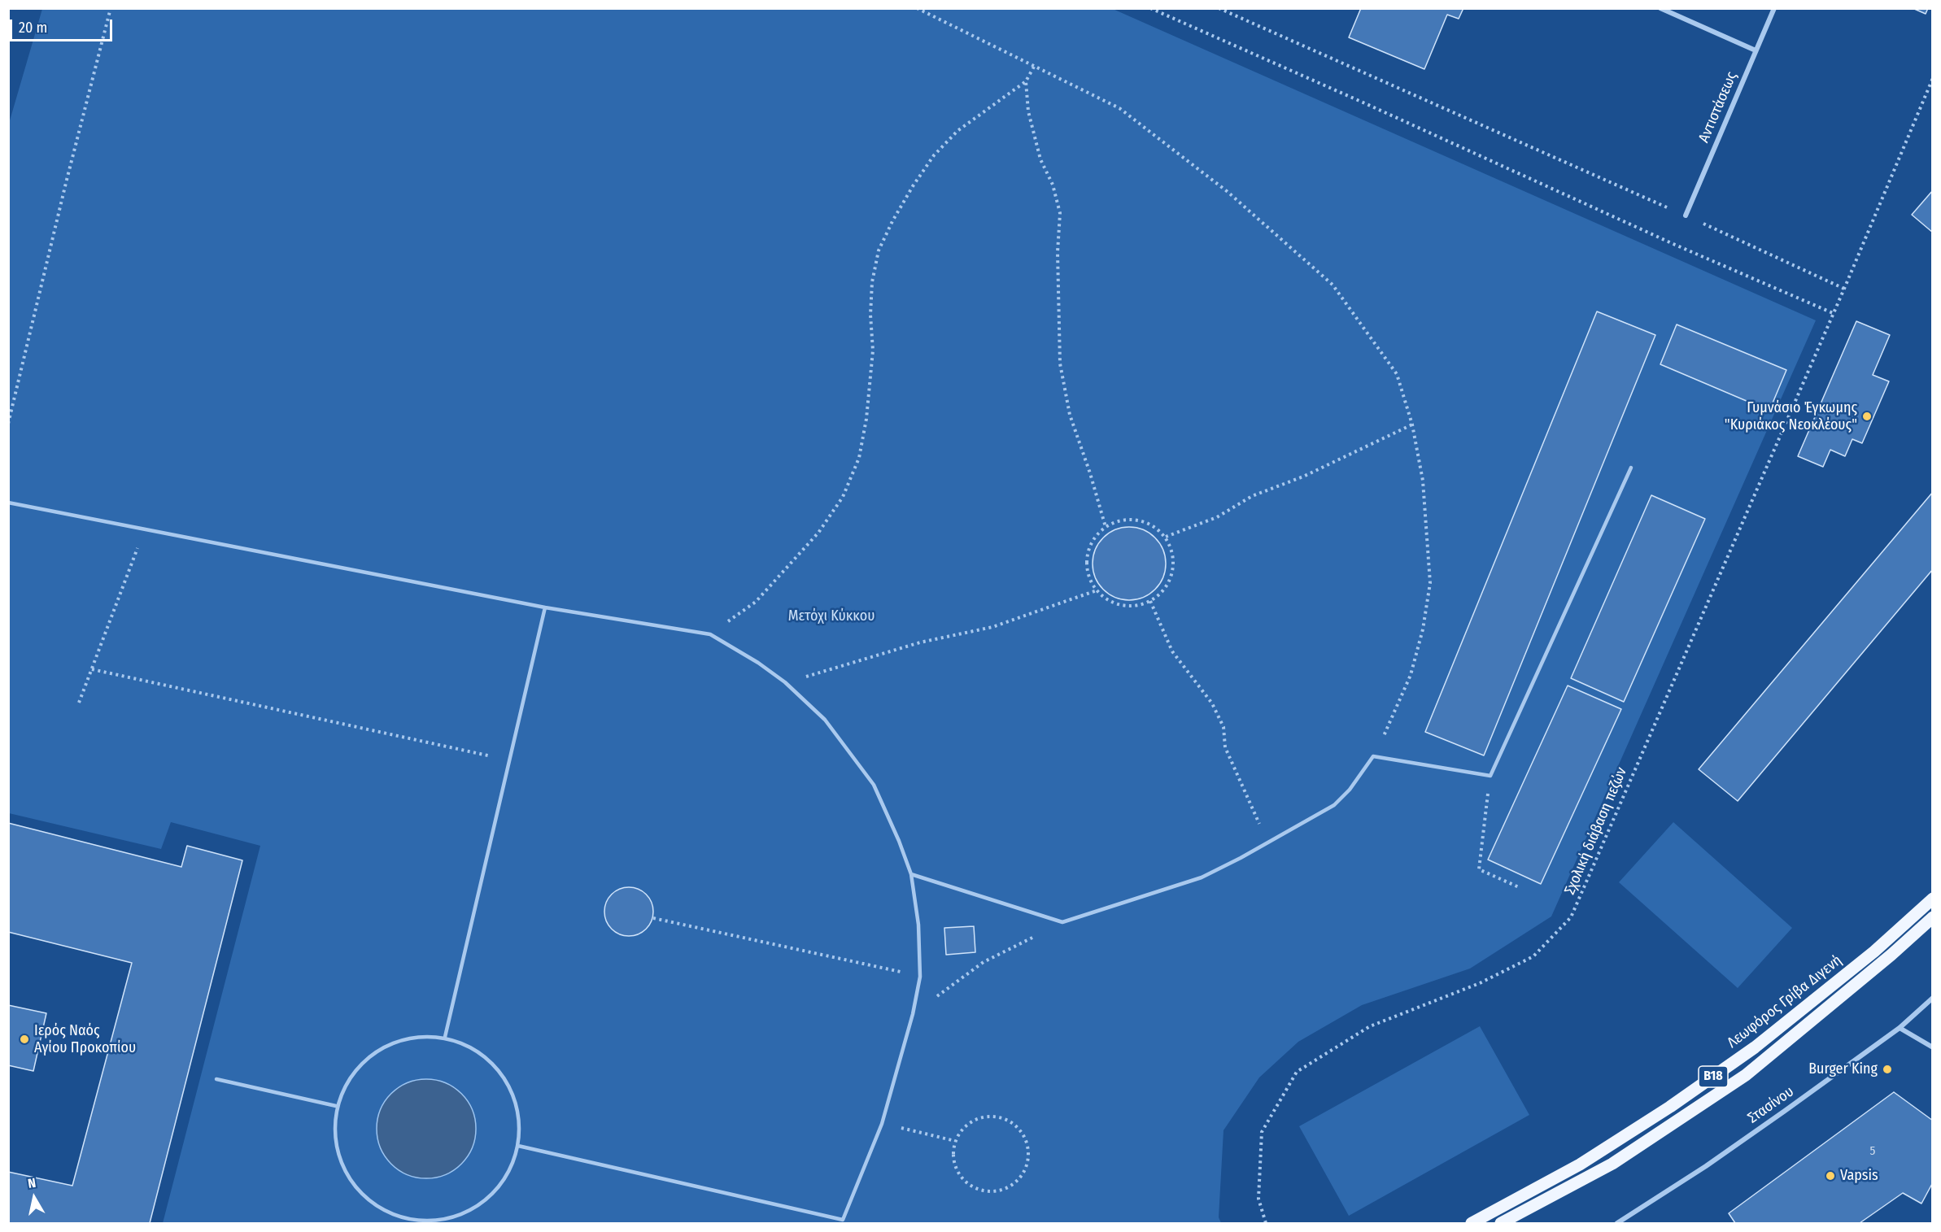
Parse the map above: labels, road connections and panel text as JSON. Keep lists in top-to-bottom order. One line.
{"streets":{"main road":["Λεωφόρος Γρίβα Διγενή","B18"],"street":["Αντιστάσεως","Στασίνου"],"path":["Σχολική διάβαση πεζών"]},"parks":["Μετόχι Κύκκου"],"places":["Γυμνάσιο Έγκωμης \"Κυριάκος Νεοκλέους\"","Ιερός Ναός Αγίου Προκοπίου","Burger King","Vapsis"],"house_numbers":["5"],"scale_bar":"20 m","north":"top"}
